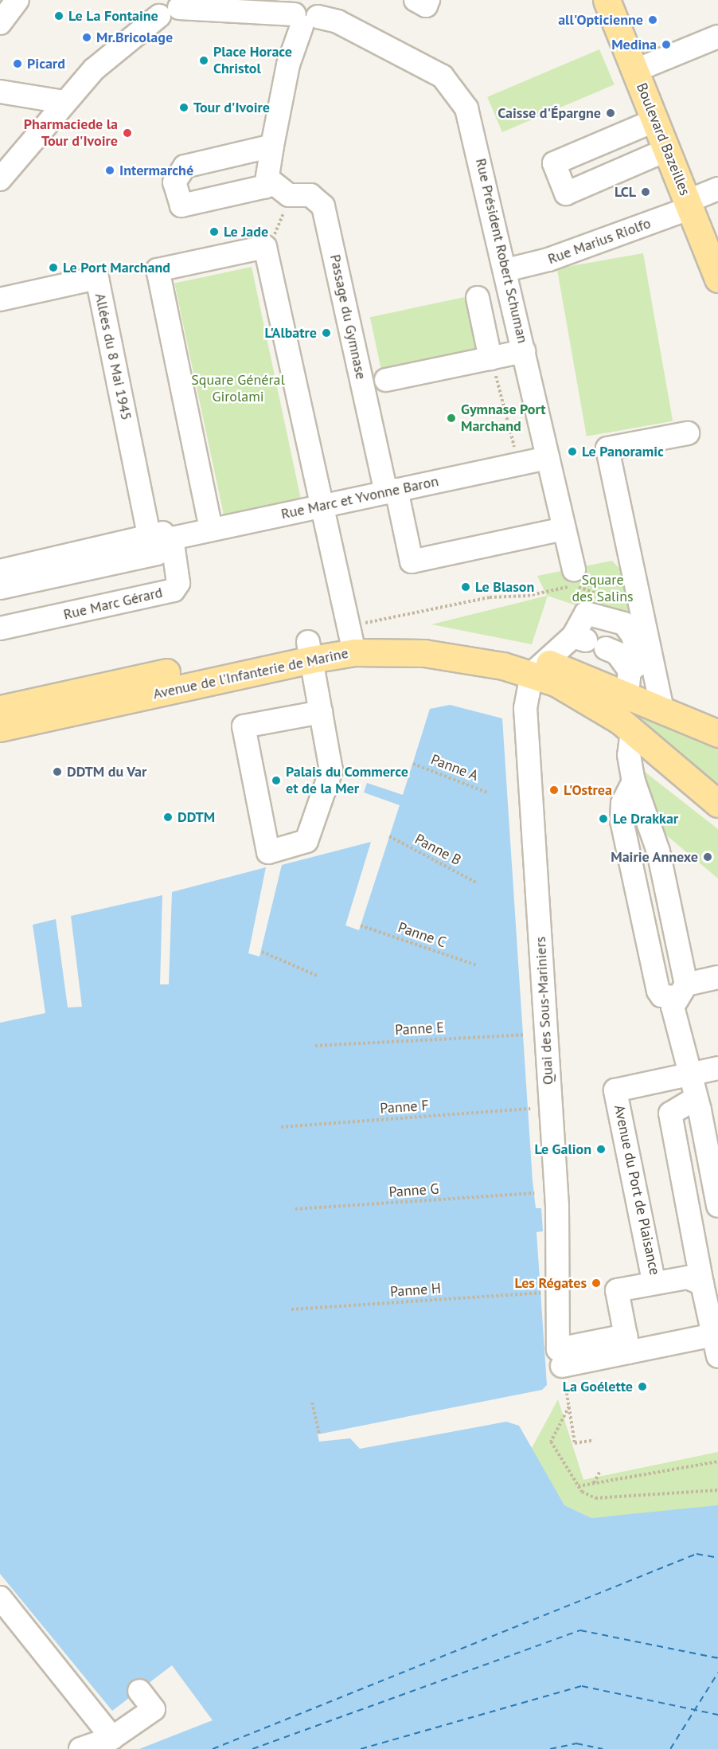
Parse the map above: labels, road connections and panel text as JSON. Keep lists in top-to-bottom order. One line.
{"streets":{"main road":["Boulevard Bazeilles","Avenue de l'Infanterie de Marine"],"street":["Rue Marius Riolfo","Rue Président Robert Schuman","Passage du Gymnase","Allées du 8 Mai 1945","Rue Marc et Yvonne Baron","Rue Marc Gérard","Quai des Sous-Mariniers","Avenue du Port de Plaisance"],"path":["Panne A","Panne B","Panne C","Panne E","Panne F","Panne G","Panne H"]},"crossings":[["Boulevard Bazeilles","Rue Marius Riolfo"],["Rue Marius Riolfo","Rue Président Robert Schuman"],["Rue Président Robert Schuman","Passage du Gymnase"],["Rue Président Robert Schuman","Rue Marc et Yvonne Baron"],["Passage du Gymnase","Rue Marc et Yvonne Baron"],["Allées du 8 Mai 1945","Rue Marc et Yvonne Baron"],["Rue Marc et Yvonne Baron","Rue Marc Gérard"],["Avenue de l'Infanterie de Marine","Quai des Sous-Mariniers"]],"parks":["Square Général Girolami","Square des Salins"],"places":["Le La Fontaine","all'Opticienne","Mr.Bricolage","Medina","Place Horace Christol","Picard","Tour d'Ivoire","Caisse d'Épargne","Pharmaciede la Tour d'Ivoire","Intermarché","LCL","Le Jade","Le Port Marchand","L'Albatre","Gymnase Port Marchand","Le Panoramic","Le Blason","DDTM du Var","Palais du Commerce et de la Mer","L'Ostrea","DDTM","Le Drakkar","Mairie Annexe","Le Galion","Les Régates","La Goélette"]}
